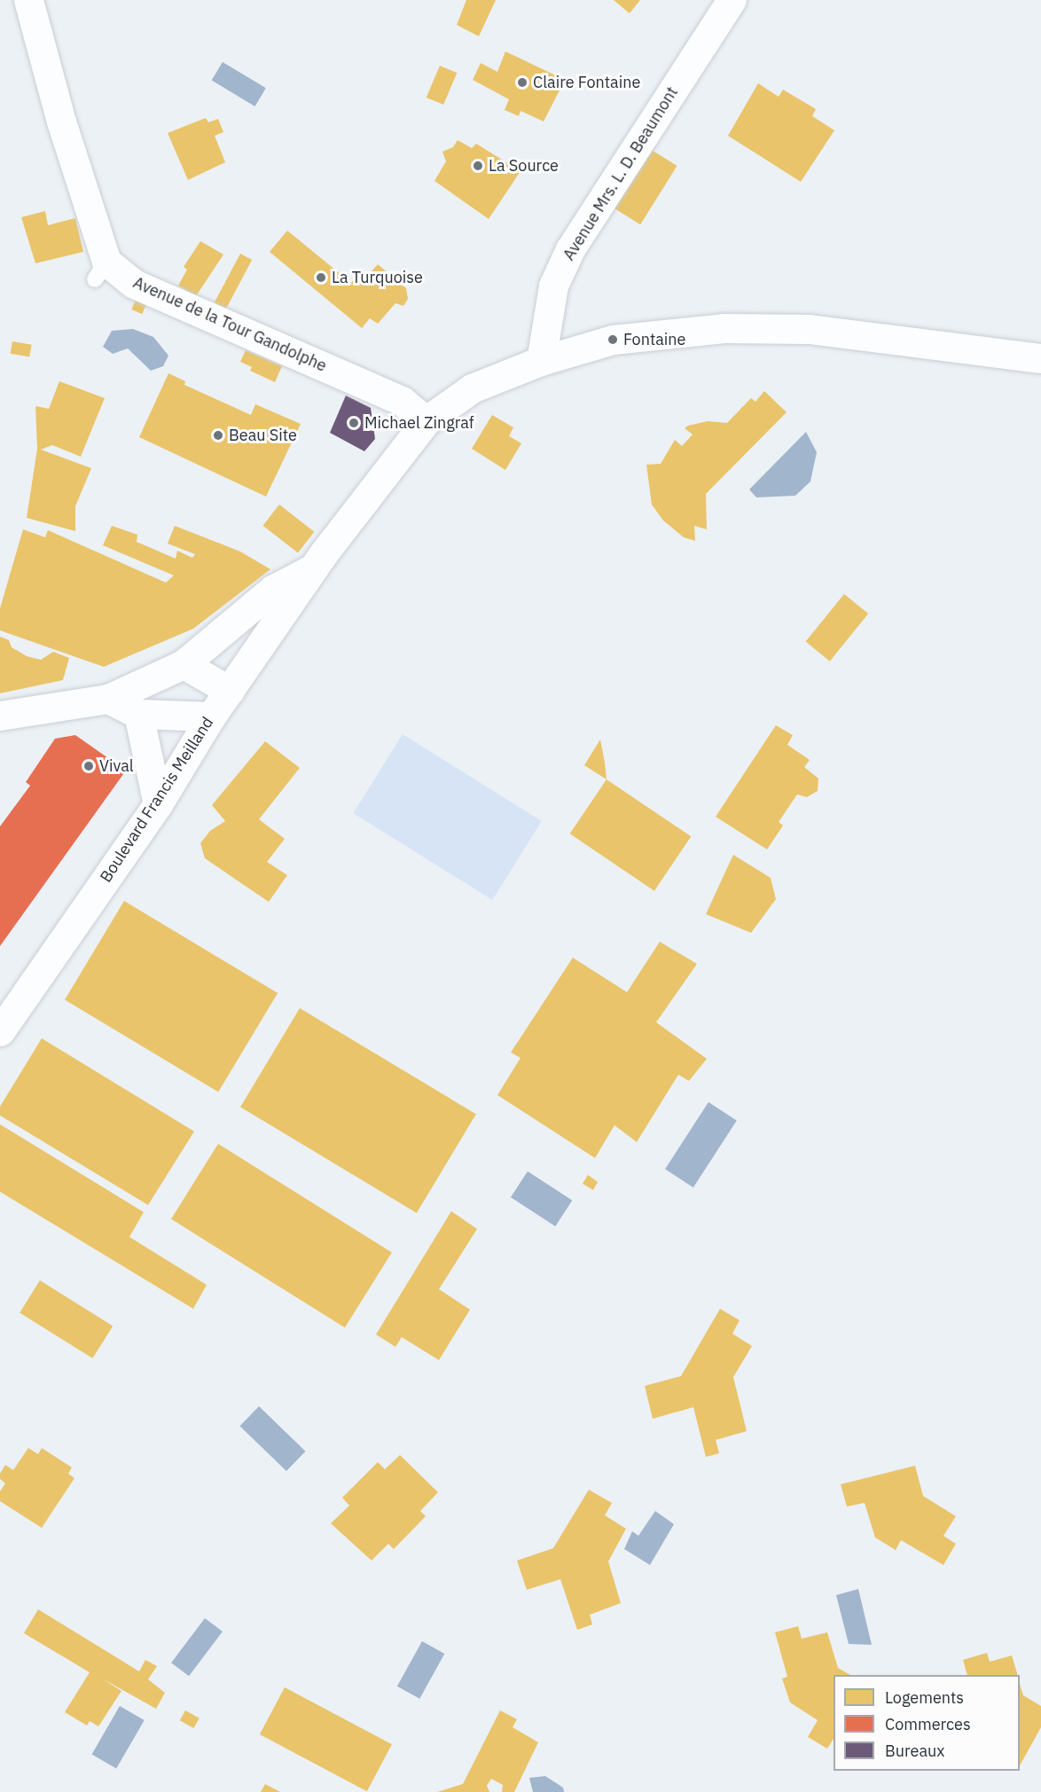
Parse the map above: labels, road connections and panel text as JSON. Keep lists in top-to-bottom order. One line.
{"streets":{"street":["Avenue Mrs. L. D. Beaumont","Avenue de la Tour Gandolphe","Boulevard Francis Meilland"]},"crossings":[["Avenue Mrs. L. D. Beaumont","Boulevard Francis Meilland"],["Avenue de la Tour Gandolphe","Boulevard Francis Meilland"]],"places":["Claire Fontaine","La Source","La Turquoise","Fontaine","Michael Zingraf","Beau Site","Vival"],"legend":["Logements","Commerces","Bureaux"]}
